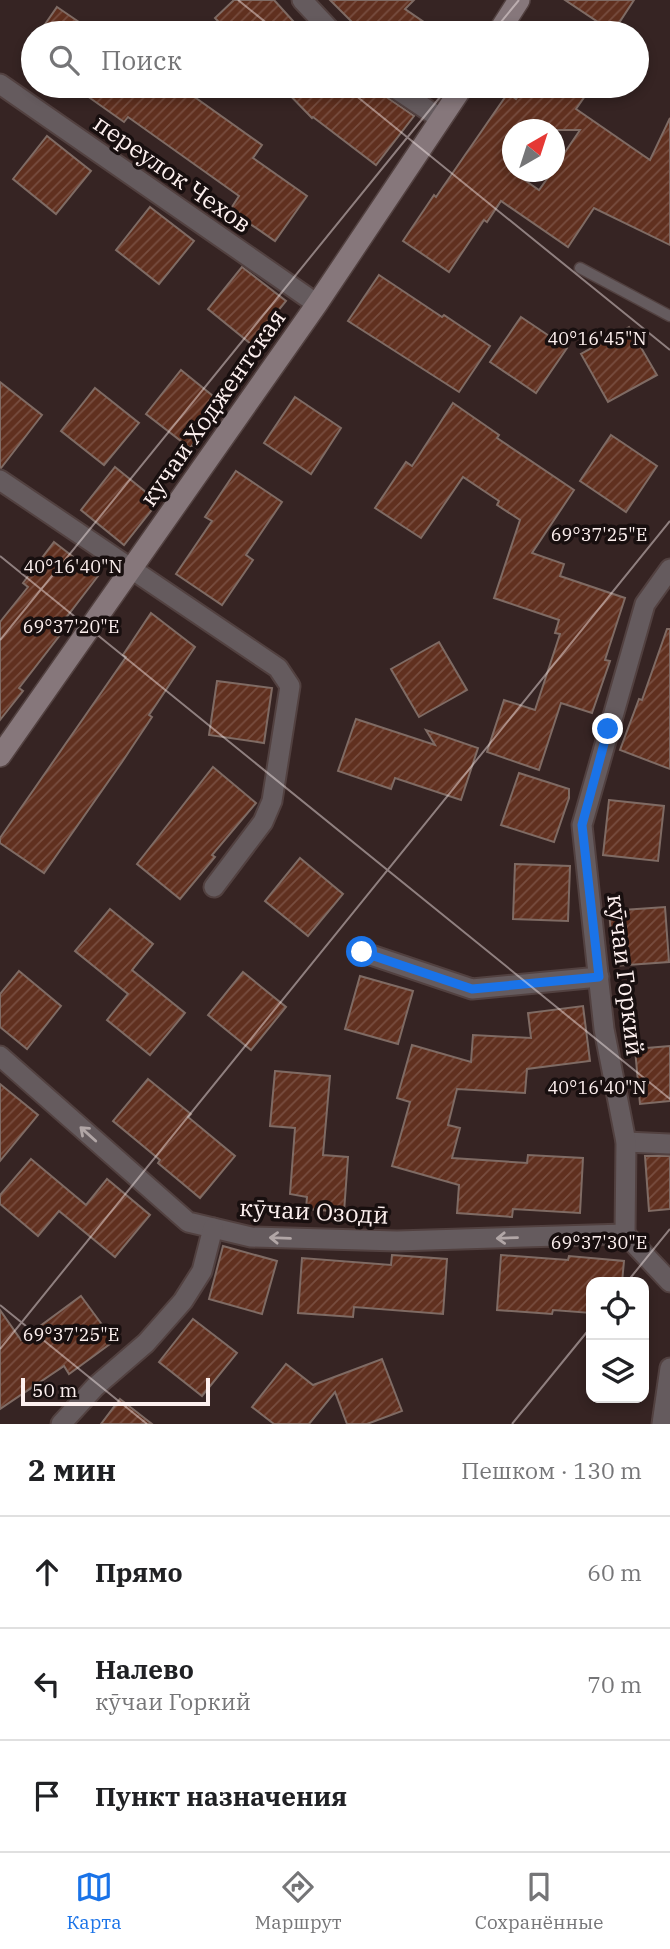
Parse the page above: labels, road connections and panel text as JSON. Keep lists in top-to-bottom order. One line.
{"streets":{"main road":["кучаи Ходжентская"],"street":["переулок Чехов","кӯчаи Горкий","кӯчаи Озодӣ"]},"crossings":[["переулок Чехов","кучаи Ходжентская"],["кӯчаи Горкий","кӯчаи Озодӣ"]],"one_way":["кӯчаи Озодӣ"],"scale_bar":"50 m","north":"top right","page":{"search":"Поиск","scale":"50 m","heading":["2 мин","Пешком · 130 m"],"list":[["Прямо","60 m"],["Налево","кӯчаи Горкий","70 m"],"Пункт назначения"],"nav":["Карта","Маршрут","Сохранённые"]},"coordinates":["40°16'45\"N","69°37'25\"E","40°16'40\"N","69°37'20\"E","69°37'30\"E"]}
